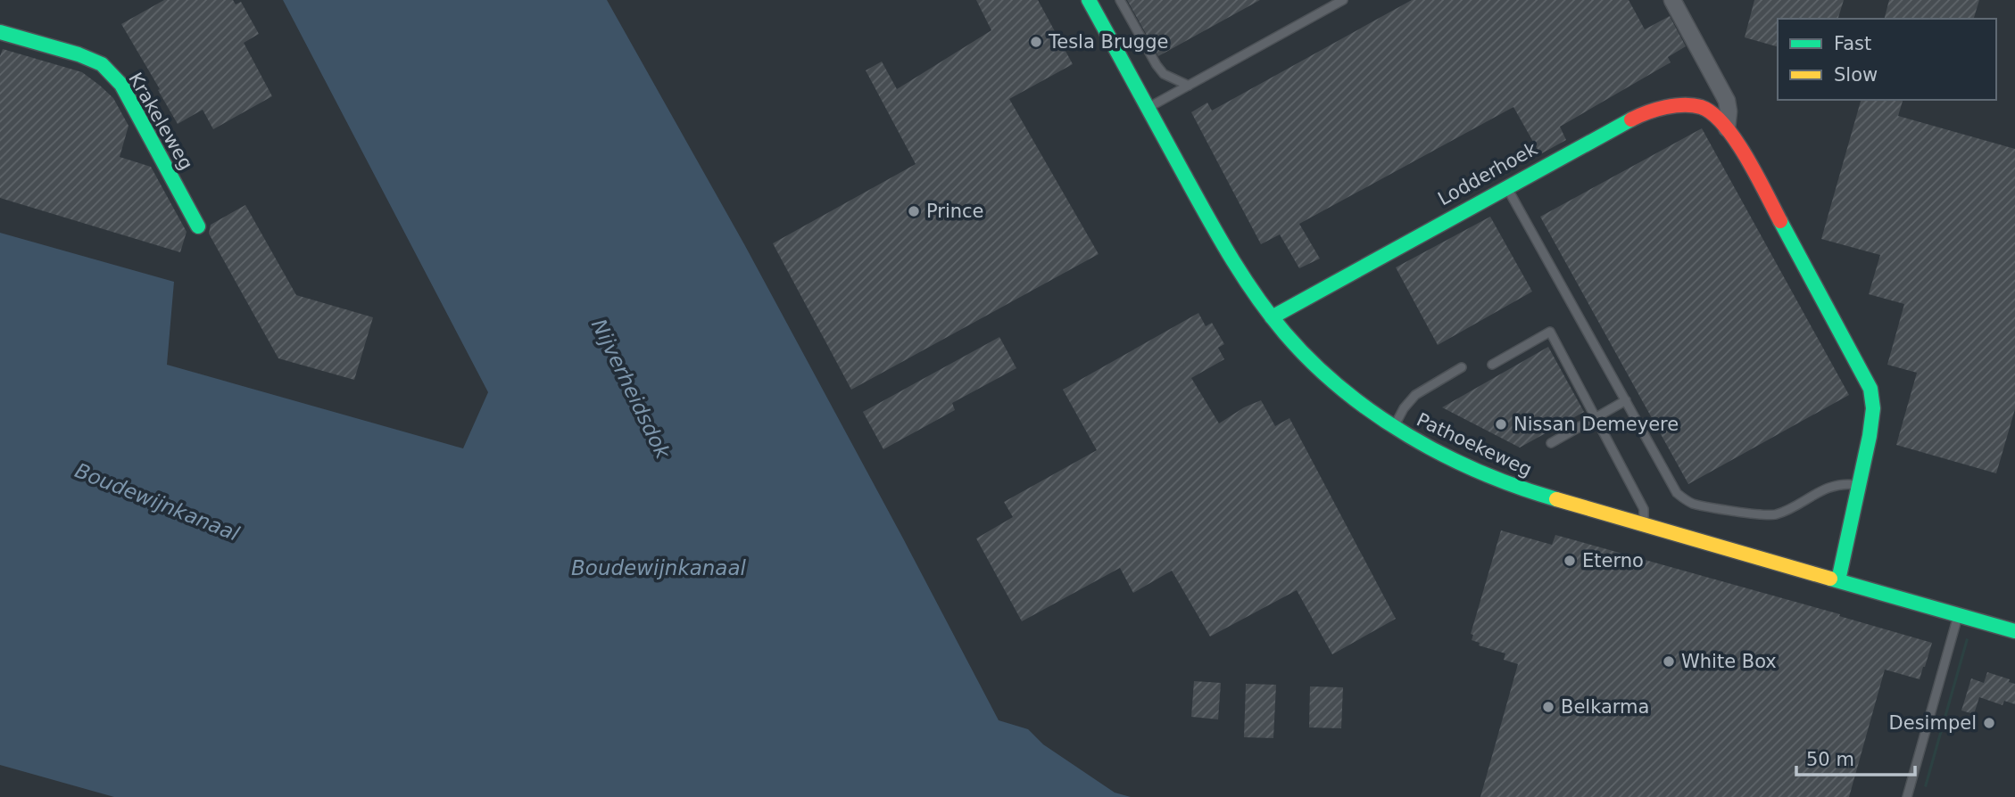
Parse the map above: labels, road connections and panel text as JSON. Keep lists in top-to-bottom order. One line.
{"streets":{"street":["Krakeleweg","Lodderhoek","Pathoekeweg"]},"crossings":[["Lodderhoek","Pathoekeweg"]],"water":["Nijverheidsdok","Boudewijnkanaal"],"places":["Tesla Brugge","Prince","Nissan Demeyere","Eterno","White Box","Belkarma","Desimpel"],"legend":["Fast","Slow"],"scale_bar":"50 m"}
